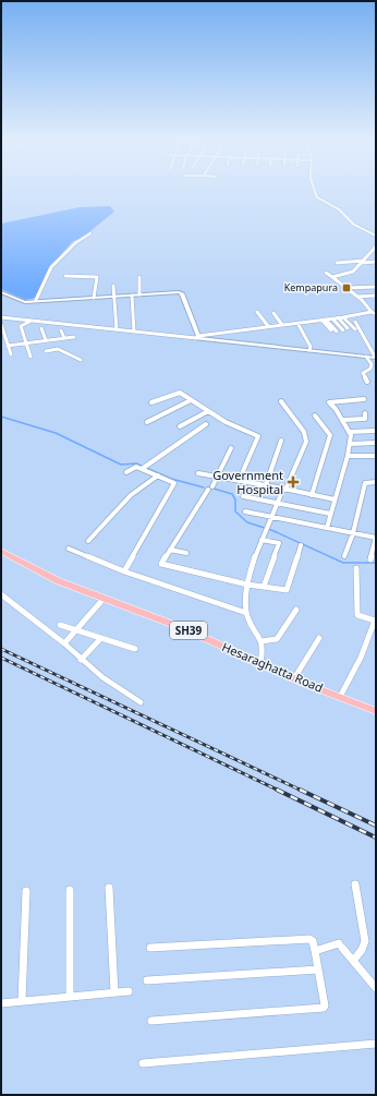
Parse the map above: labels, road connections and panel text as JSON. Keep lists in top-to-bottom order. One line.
{"streets":{"main road":["SH39","Hesaraghatta Road"]},"places":{"transit":["Kempapura"],"health":["Government Hospital"]}}
